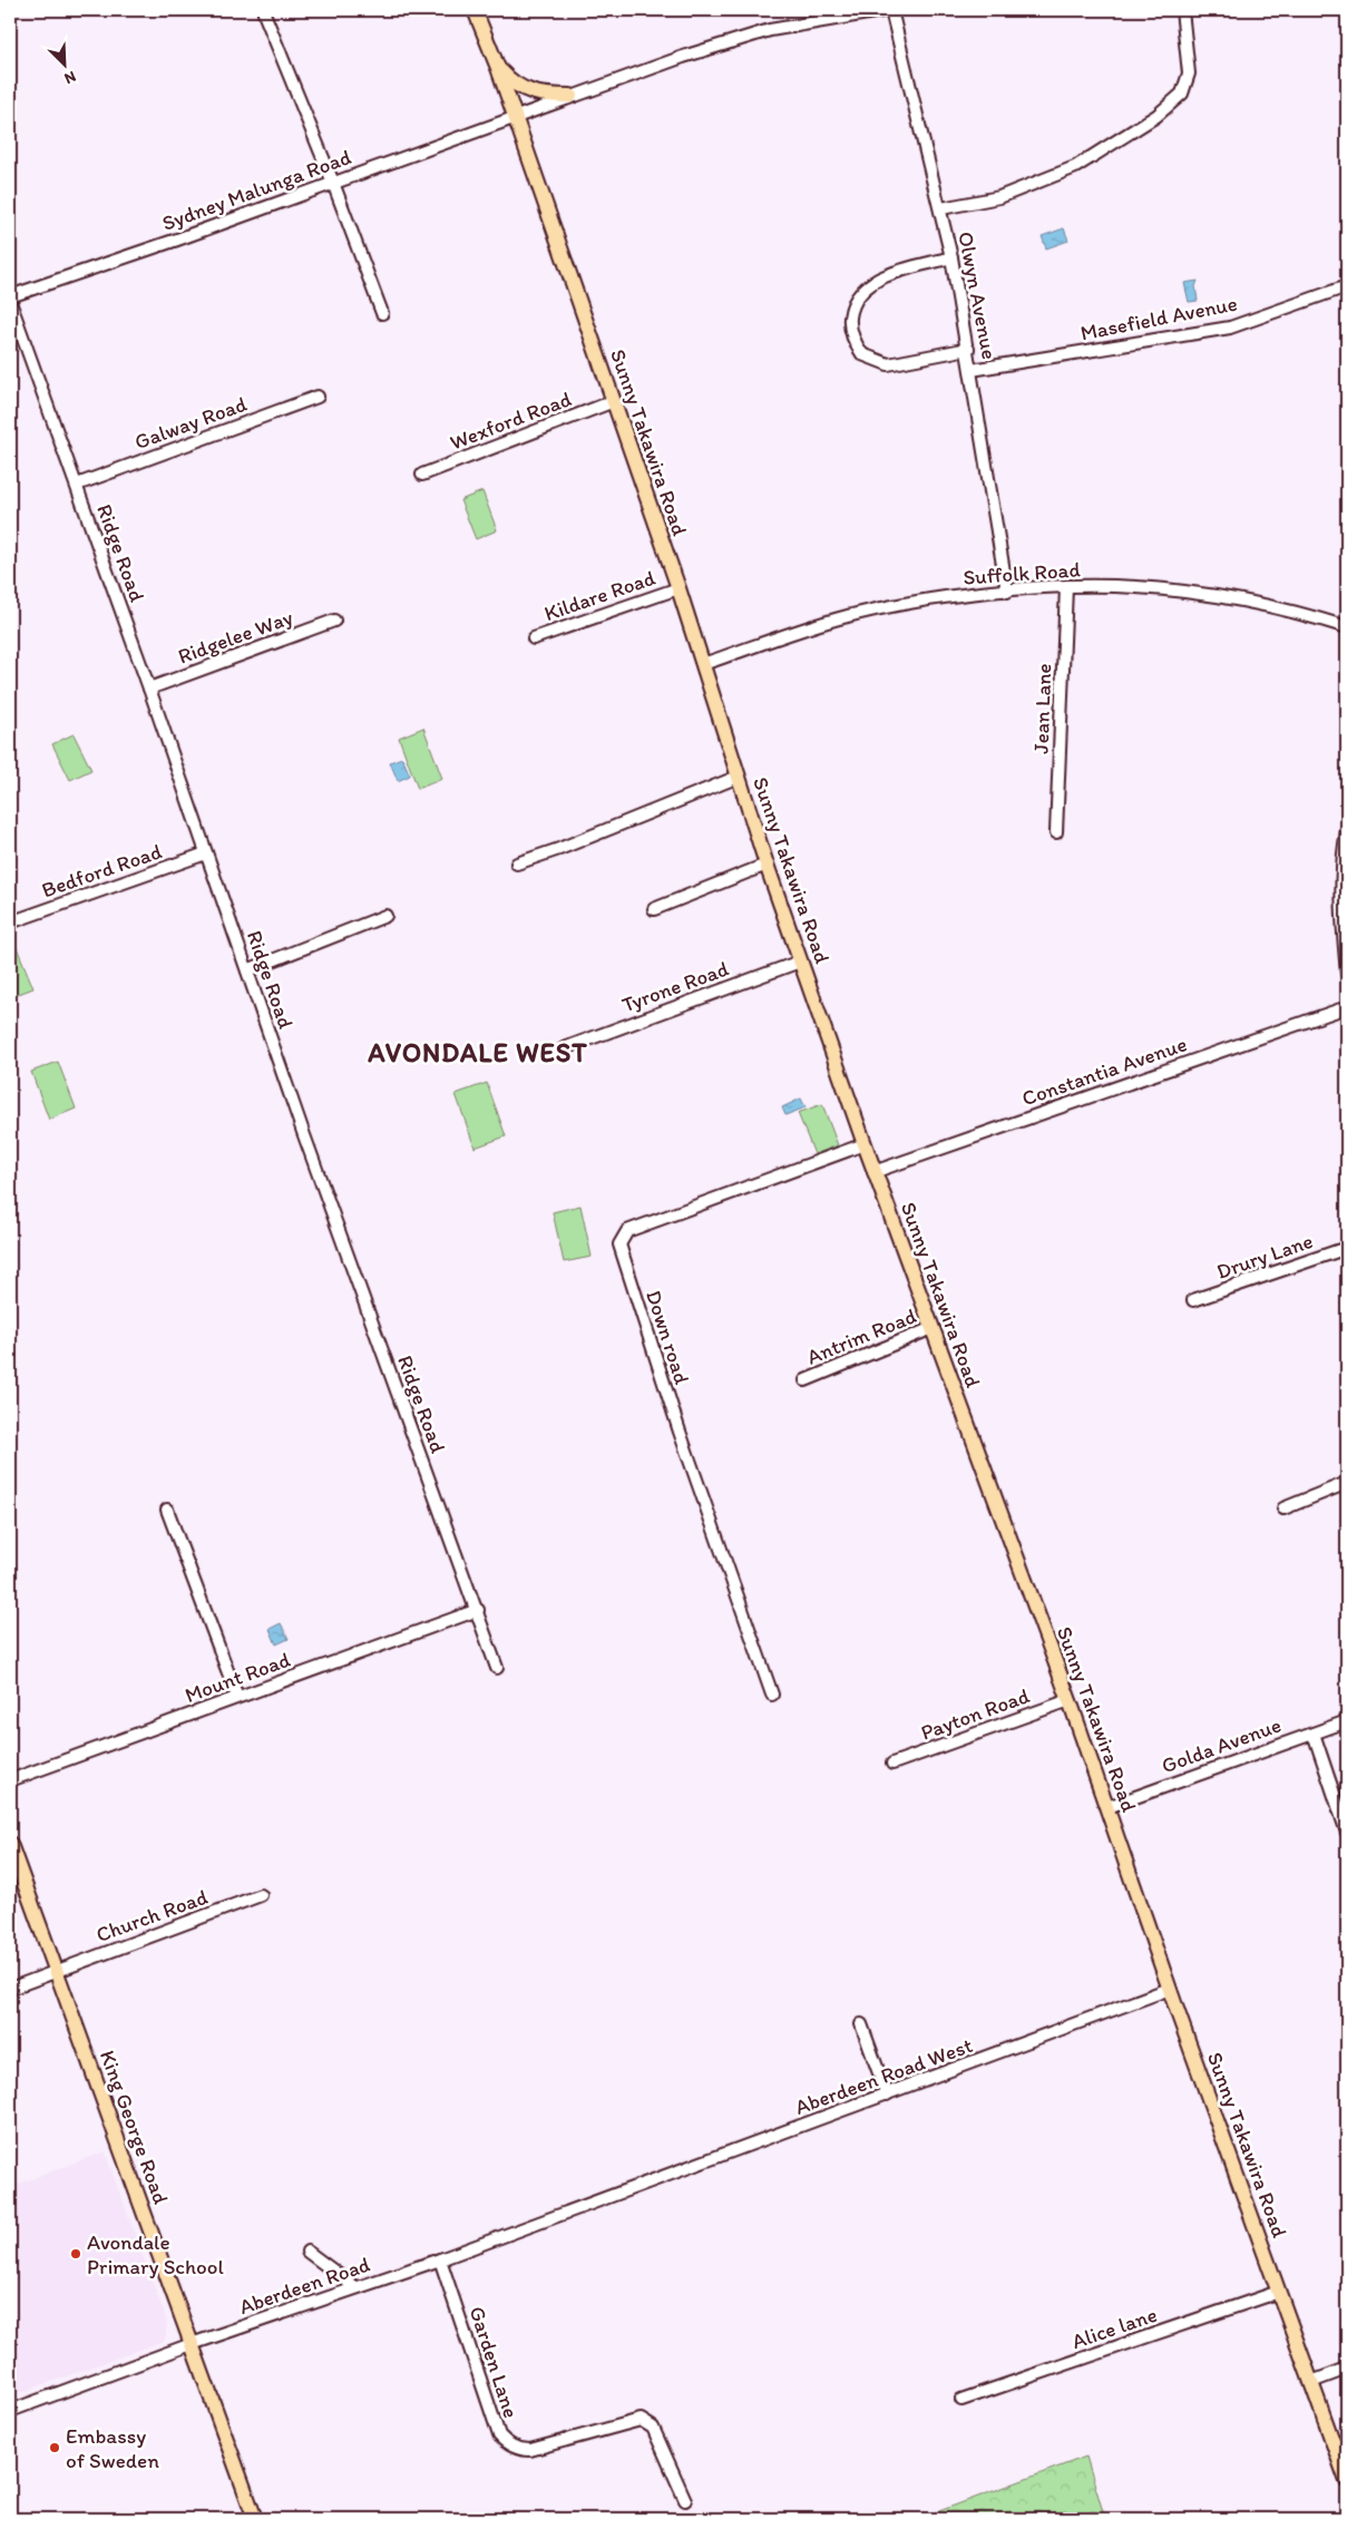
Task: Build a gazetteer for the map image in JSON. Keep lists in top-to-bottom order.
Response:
{
  "streets": {
    "main road": ["Sunny Takawira Road", "King George Road"],
    "street": [
      "Sydney Malunga Road",
      "Olwyn Avenue",
      "Masefield Avenue",
      "Wexford Road",
      "Galway Road",
      "Ridge Road",
      "Suffolk Road",
      "Kildare Road",
      "Ridgelee Way",
      "Jean Lane",
      "Bedford Road",
      "Tyrone Road",
      "Constantia Avenue",
      "Drury Lane",
      "Antrim Road",
      "Down road",
      "Mount Road",
      "Payton Road",
      "Golda Avenue",
      "Church Road",
      "Aberdeen Road West",
      "Aberdeen Road",
      "Alice lane",
      "Garden Lane"
    ]
  },
  "crossings": [
    ["Sydney Malunga Road", "Olwyn Avenue"],
    ["Sydney Malunga Road", "Sunny Takawira Road"],
    ["Olwyn Avenue", "Masefield Avenue"],
    ["Olwyn Avenue", "Suffolk Road"],
    ["Wexford Road", "Sunny Takawira Road"],
    ["Galway Road", "Ridge Road"],
    ["Sunny Takawira Road", "Suffolk Road"],
    ["Sunny Takawira Road", "Kildare Road"],
    ["Sunny Takawira Road", "Tyrone Road"],
    ["Sunny Takawira Road", "Constantia Avenue"],
    ["Sunny Takawira Road", "Antrim Road"],
    ["Sunny Takawira Road", "Down road"],
    ["Sunny Takawira Road", "Payton Road"],
    ["Sunny Takawira Road", "Golda Avenue"],
    ["Sunny Takawira Road", "Aberdeen Road West"],
    ["Sunny Takawira Road", "Alice lane"],
    ["Ridge Road", "Ridgelee Way"],
    ["Ridge Road", "Bedford Road"],
    ["Ridge Road", "Mount Road"],
    ["Suffolk Road", "Jean Lane"],
    ["Church Road", "King George Road"],
    ["Aberdeen Road West", "Aberdeen Road"],
    ["King George Road", "Aberdeen Road"],
    ["Aberdeen Road", "Garden Lane"]
  ],
  "districts": ["AVONDALE WEST"],
  "places": ["Avondale Primary School", "Embassy of Sweden"],
  "north": "bottom right"
}
